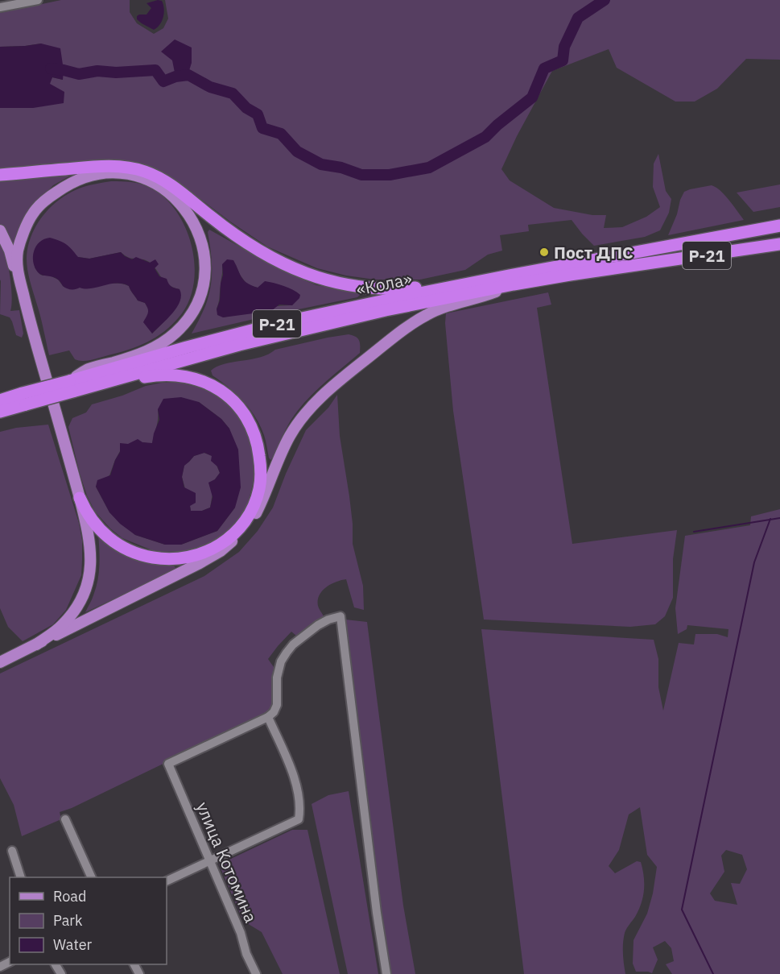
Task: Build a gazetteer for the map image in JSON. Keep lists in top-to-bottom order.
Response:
{
  "streets": {
    "highway": ["Р-21", "«Кола»"],
    "street": ["улица Котомина"]
  },
  "places": ["Пост ДПС"],
  "legend": ["Road", "Park", "Water"]
}
